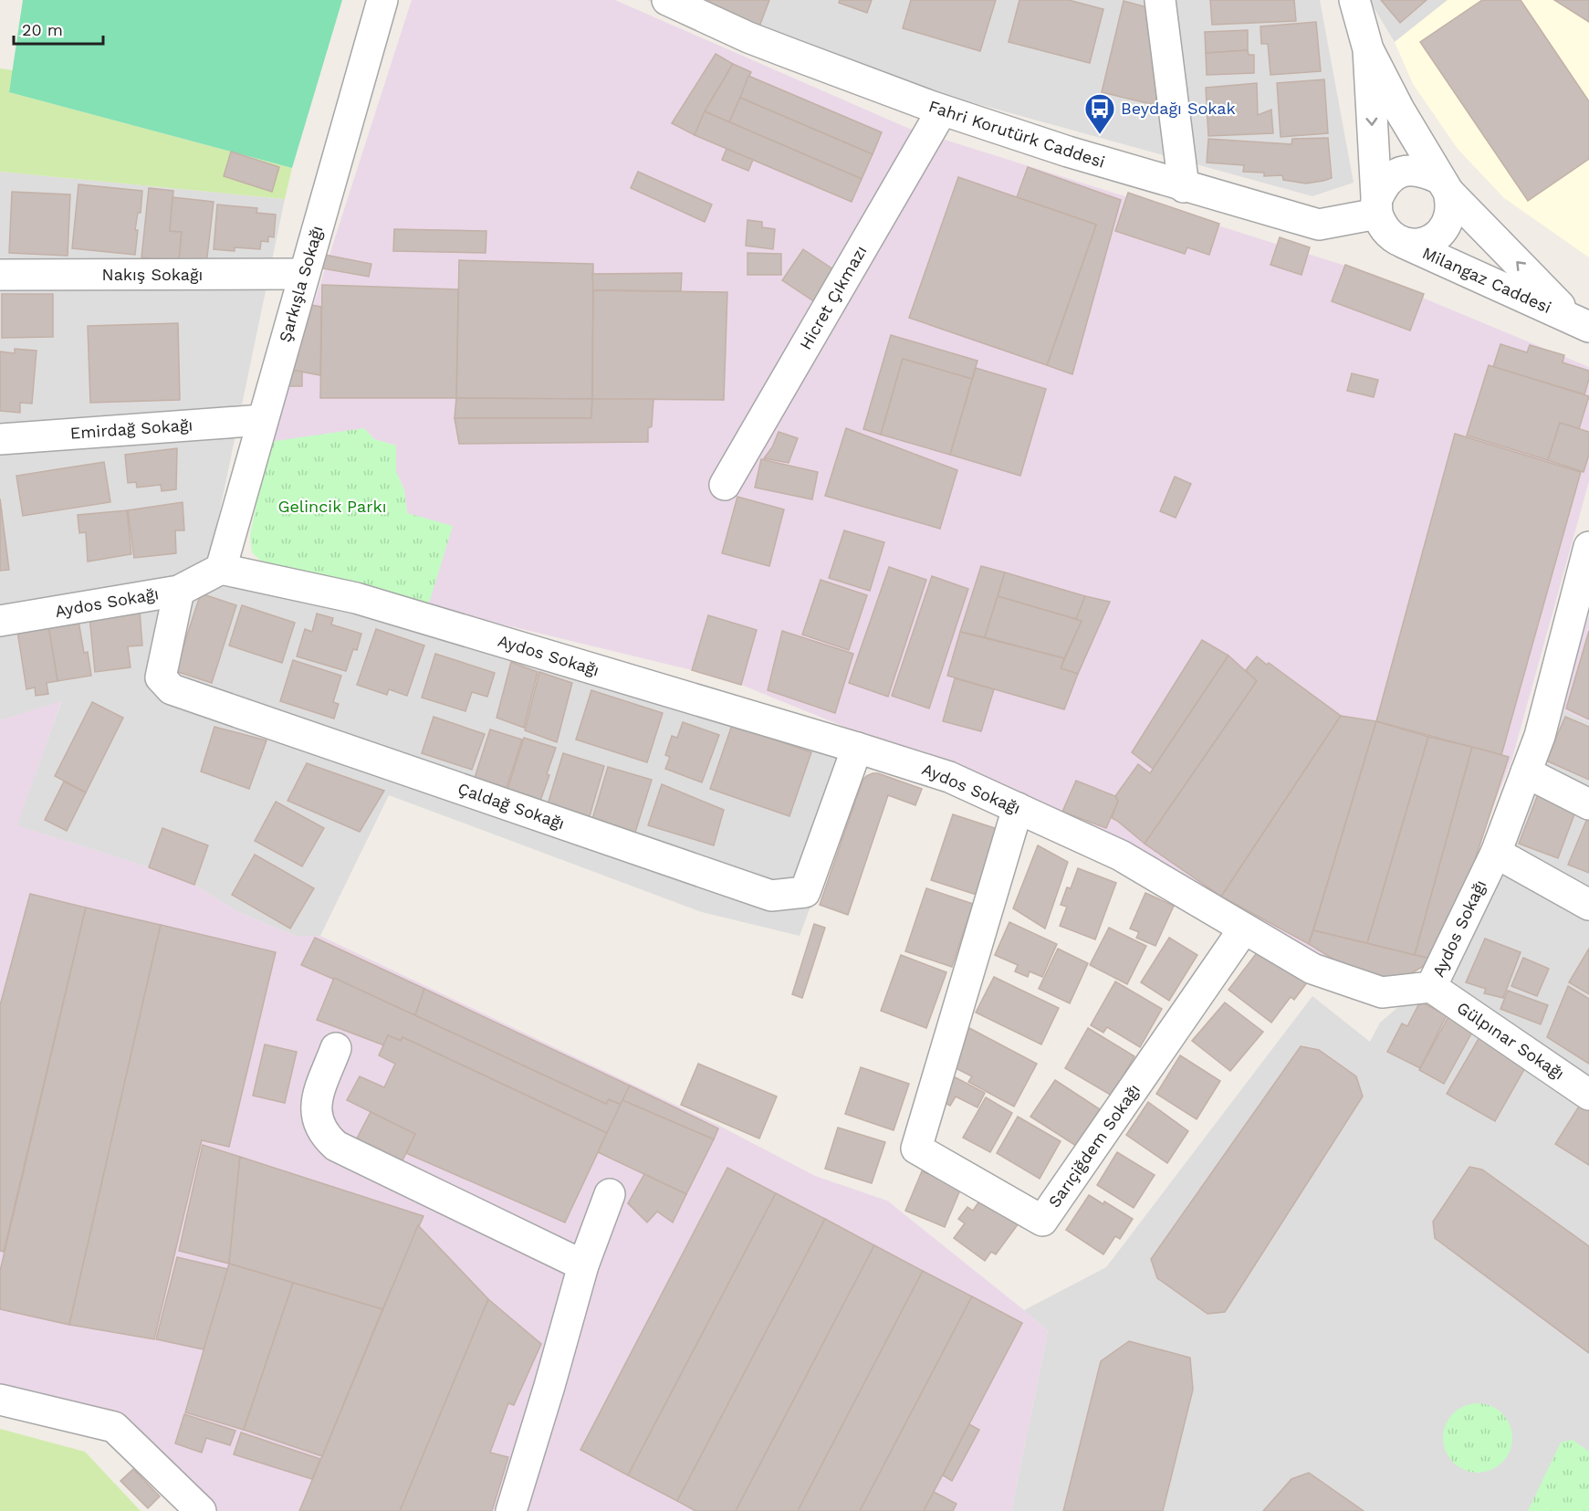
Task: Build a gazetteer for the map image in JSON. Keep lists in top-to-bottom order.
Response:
{
  "streets": {
    "street": [
      "Fahri Korutürk Caddesi",
      "Nakış Sokağı",
      "Milangaz Caddesi",
      "Şarkışla Sokağı",
      "Hicret Çıkmazı",
      "Emirdağ Sokağı",
      "Aydos Sokağı",
      "Çaldağ Sokağı",
      "Gülpınar Sokağı",
      "Sarıçiğdem Sokağı"
    ]
  },
  "crossings": [
    ["Fahri Korutürk Caddesi", "Milangaz Caddesi"],
    ["Fahri Korutürk Caddesi", "Hicret Çıkmazı"],
    ["Nakış Sokağı", "Şarkışla Sokağı"],
    ["Şarkışla Sokağı", "Emirdağ Sokağı"],
    ["Şarkışla Sokağı", "Aydos Sokağı"],
    ["Aydos Sokağı", "Çaldağ Sokağı"],
    ["Aydos Sokağı", "Gülpınar Sokağı"],
    ["Aydos Sokağı", "Sarıçiğdem Sokağı"]
  ],
  "parks": ["Gelincik Parkı"],
  "places": {
    "bus stop": ["Beydağı Sokak"]
  },
  "scale_bar": "20 m"
}
